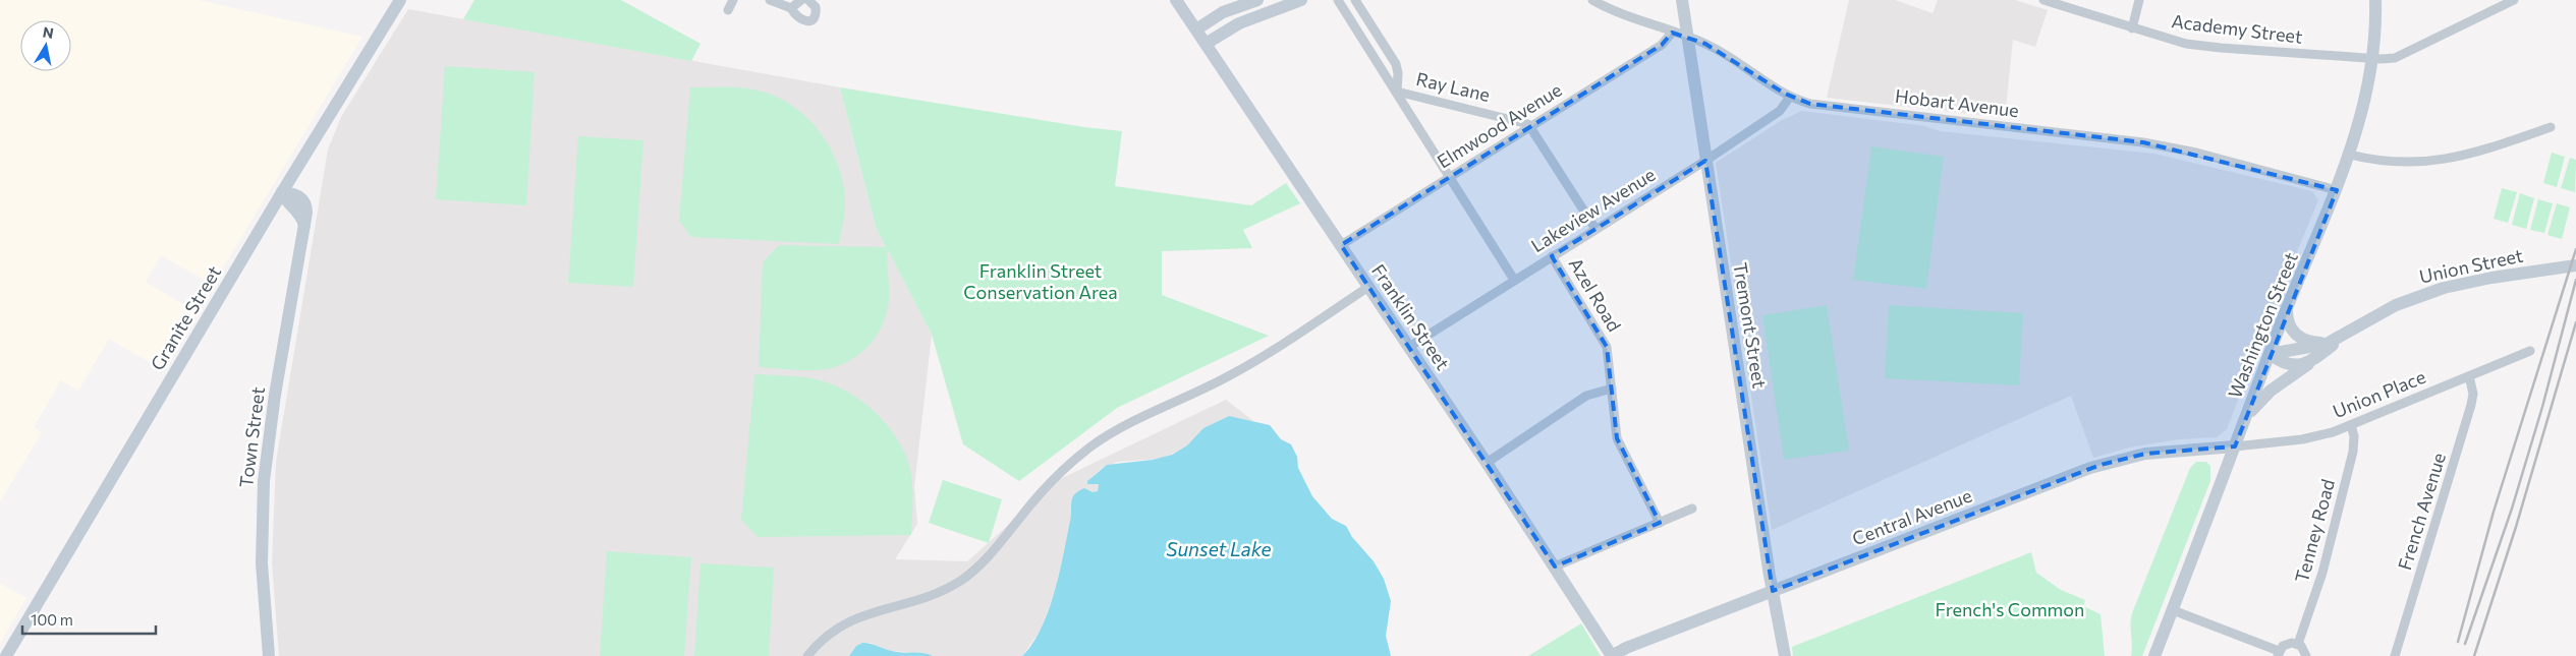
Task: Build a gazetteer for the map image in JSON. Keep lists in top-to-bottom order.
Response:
{
  "streets": {
    "main road": [
      "Union Street",
      "Franklin Street",
      "Granite Street",
      "Tremont Street",
      "Washington Street",
      "Town Street",
      "Central Avenue"
    ],
    "street": [
      "Academy Street",
      "Ray Lane",
      "Hobart Avenue",
      "Elmwood Avenue",
      "Lakeview Avenue",
      "Azel Road",
      "Union Place",
      "French Avenue",
      "Tenney Road"
    ]
  },
  "crossings": [
    ["Academy Street", "Washington Street"],
    ["Ray Lane", "Elmwood Avenue"],
    ["Hobart Avenue", "Elmwood Avenue"],
    ["Hobart Avenue", "Lakeview Avenue"],
    ["Hobart Avenue", "Tremont Street"],
    ["Hobart Avenue", "Washington Street"],
    ["Elmwood Avenue", "Franklin Street"],
    ["Lakeview Avenue", "Azel Road"],
    ["Lakeview Avenue", "Franklin Street"],
    ["Lakeview Avenue", "Tremont Street"],
    ["Union Street", "Washington Street"],
    ["Franklin Street", "Central Avenue"],
    ["Granite Street", "Town Street"],
    ["Tremont Street", "Central Avenue"],
    ["Washington Street", "Union Place"],
    ["Washington Street", "Central Avenue"],
    ["Union Place", "French Avenue"],
    ["Union Place", "Central Avenue"],
    ["Union Place", "Tenney Road"]
  ],
  "water": ["Sunset Lake"],
  "parks": ["Franklin Street Conservation Area", "French's Common"],
  "scale_bar": "100 m",
  "north": "top"
}
